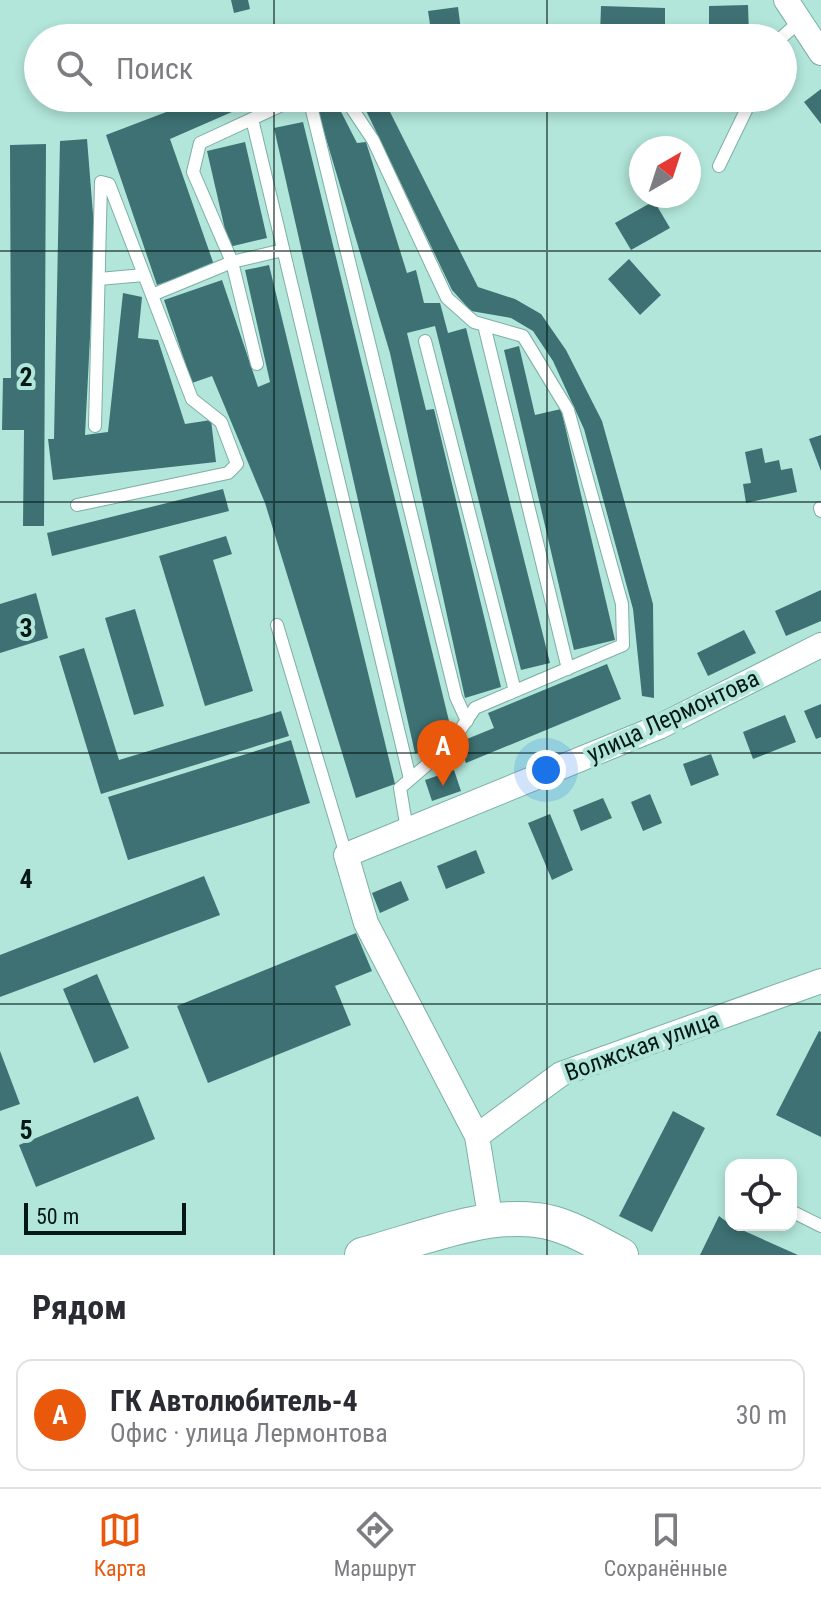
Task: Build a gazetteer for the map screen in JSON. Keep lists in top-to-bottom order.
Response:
{
  "streets": {
    "street": ["улица Лермонтова", "Волжская улица"]
  },
  "scale_bar": "50 m",
  "north": "top right",
  "page": {
    "search": "Поиск",
    "pins": "A",
    "scale": "50 m",
    "heading": "Рядом",
    "list": [
      {
        "mark": "A",
        "name": "ГК Автолюбитель-4",
        "note": "Офис · улица Лермонтова",
        "value": "30 m"
      }
    ],
    "nav": ["Карта", "Маршрут", "Сохранённые"]
  },
  "grid": {
    "rows": [
      "2",
      "3",
      "4",
      "5"
    ]
  }
}
